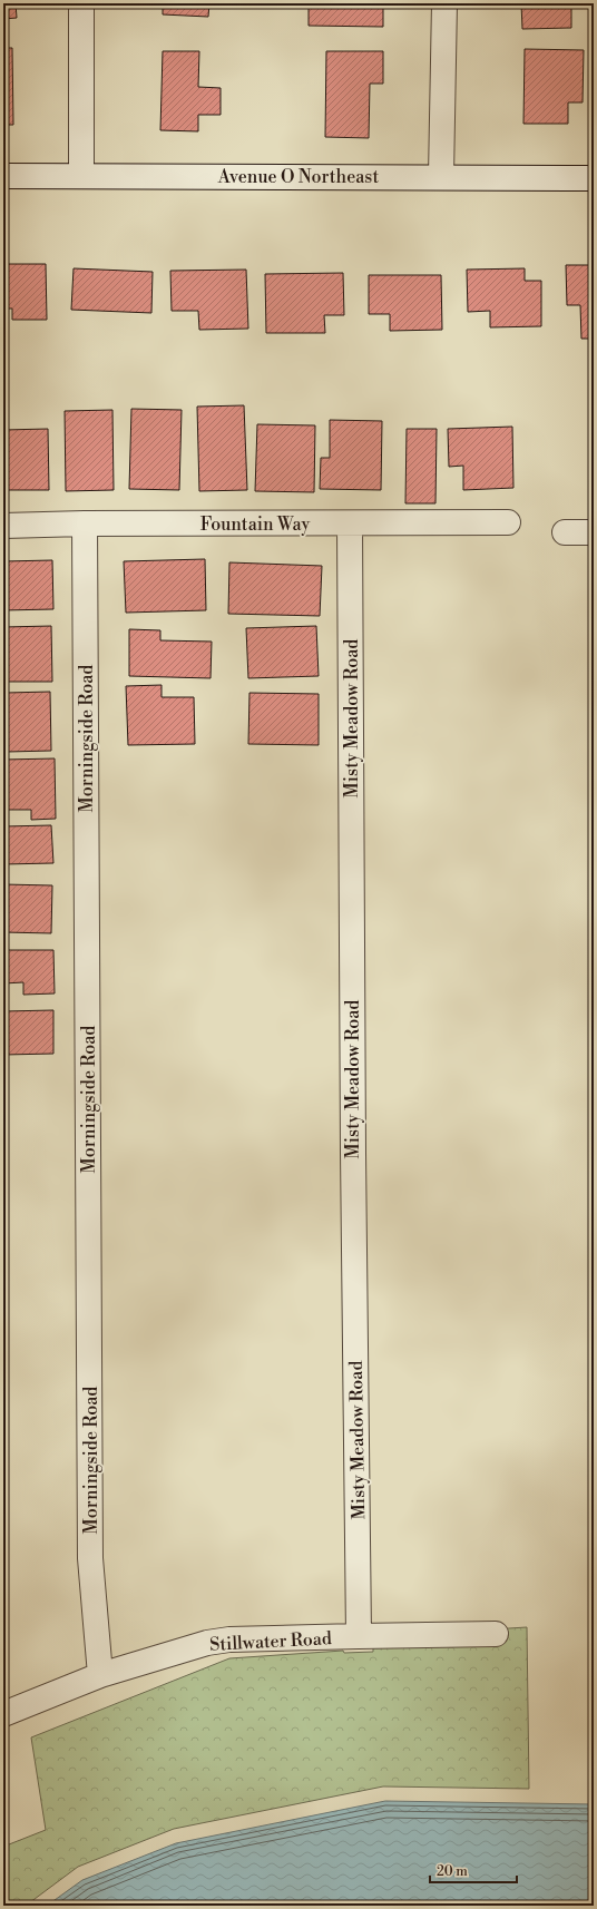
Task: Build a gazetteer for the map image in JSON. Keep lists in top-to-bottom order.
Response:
{
  "streets": {
    "street": [
      "Avenue O Northeast",
      "Fountain Way",
      "Misty Meadow Road",
      "Morningside Road",
      "Stillwater Road"
    ]
  },
  "crossings": [
    ["Fountain Way", "Misty Meadow Road"],
    ["Fountain Way", "Morningside Road"],
    ["Misty Meadow Road", "Stillwater Road"],
    ["Morningside Road", "Stillwater Road"]
  ],
  "scale_bar": "20 m"
}
